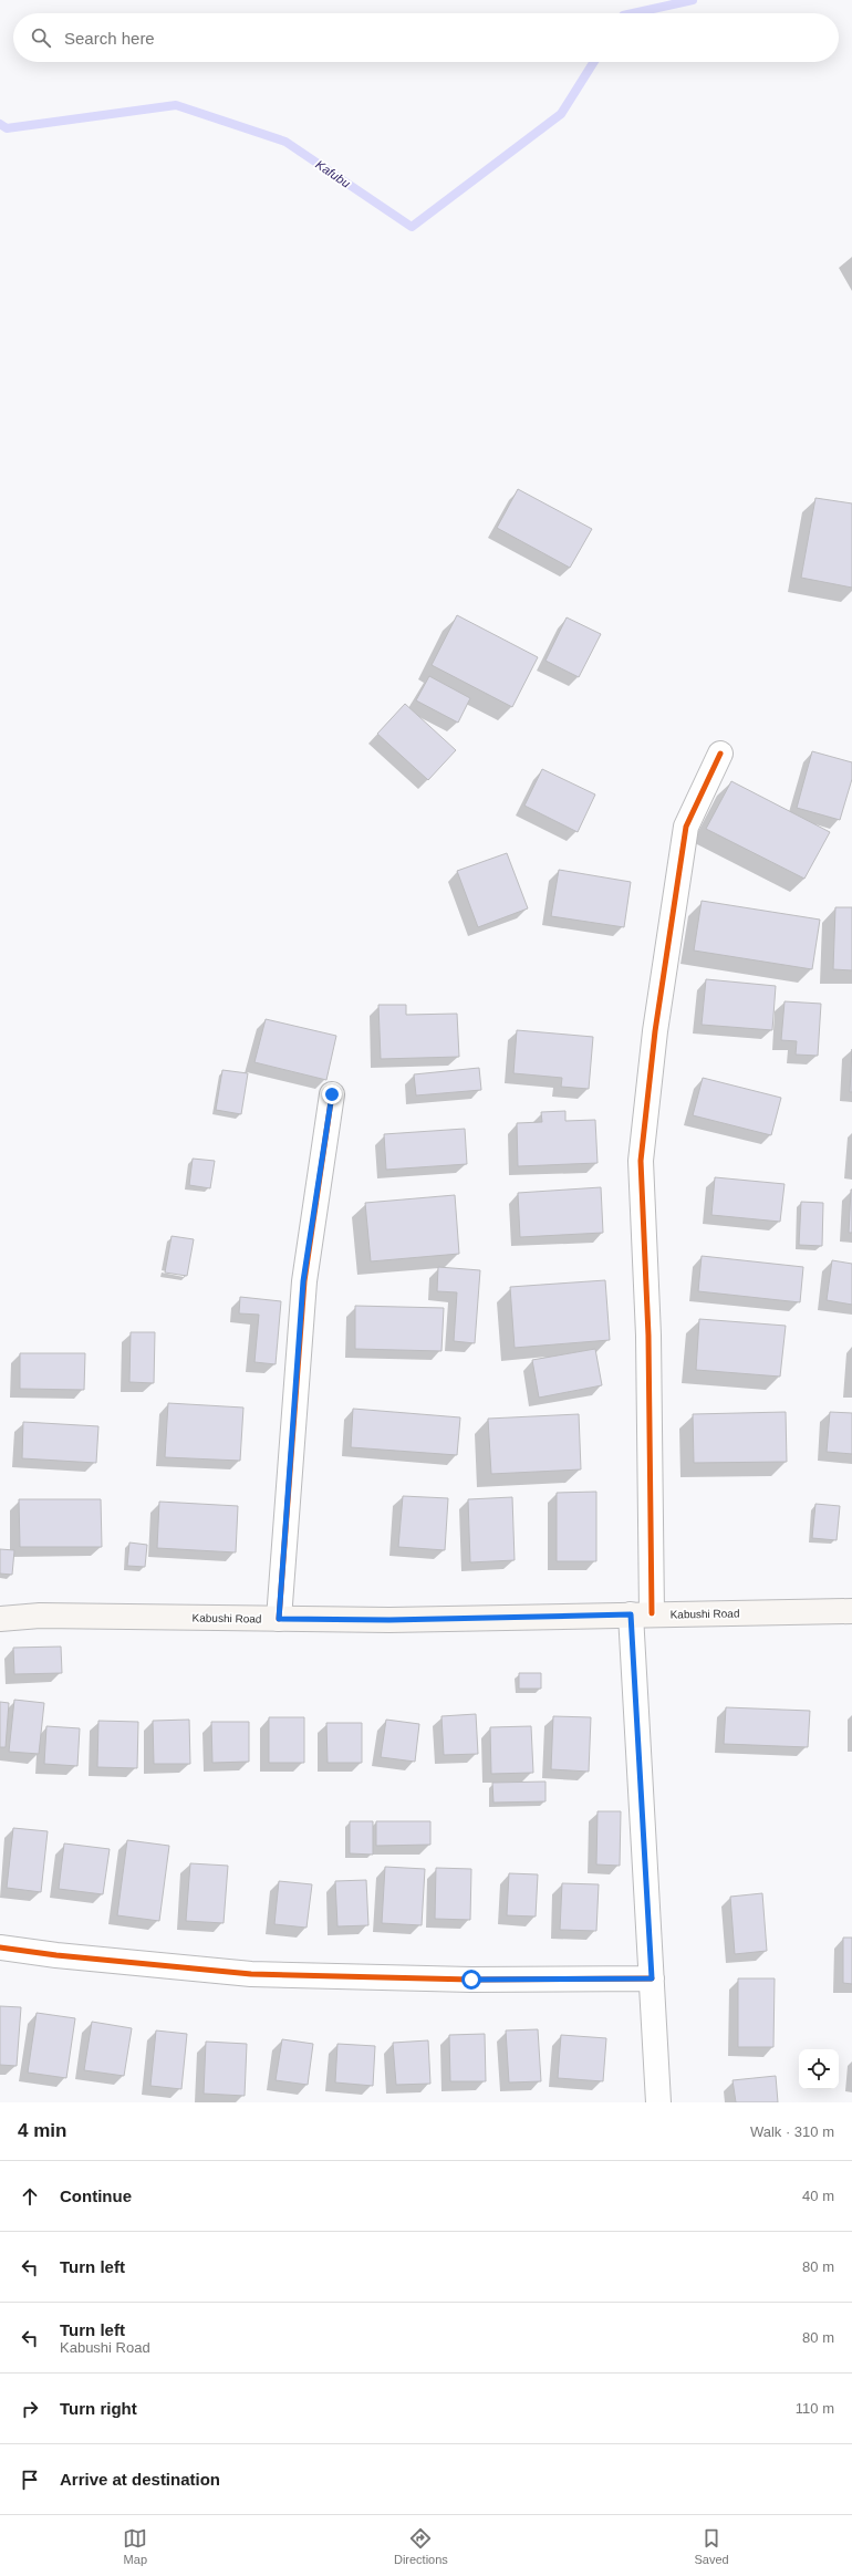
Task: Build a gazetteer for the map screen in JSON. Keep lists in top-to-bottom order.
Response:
{
  "streets": {
    "main road": ["Kabushi Road"]
  },
  "water": ["Kafubu"],
  "page": {
    "search": "Search here",
    "heading": ["4 min", "Walk · 310 m"],
    "list": [
      ["Continue", "40 m"],
      ["Turn left", "80 m"],
      ["Turn left", "Kabushi Road", "80 m"],
      ["Turn right", "110 m"],
      "Arrive at destination"
    ],
    "nav": ["Map", "Directions", "Saved"]
  }
}
